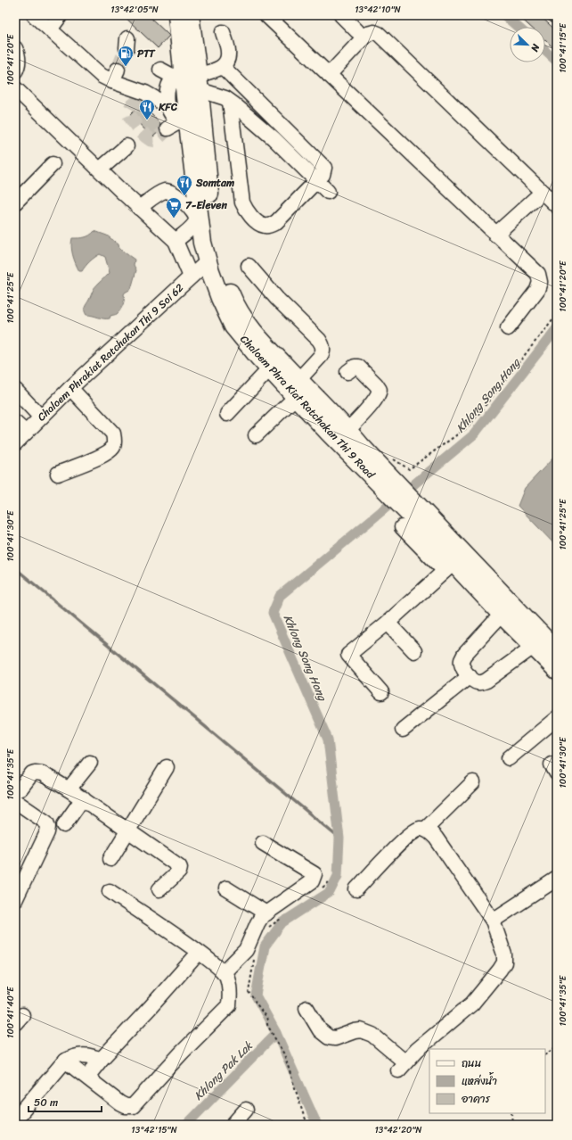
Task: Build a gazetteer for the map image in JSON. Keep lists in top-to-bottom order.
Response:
{
  "streets": {
    "main road": ["Chaloem Phra Kiat Ratchakan Thi 9 Road"],
    "street": ["Chaloem Phrakiat Ratchakan Thi 9 Soi 62"]
  },
  "crossings": [
    ["Chaloem Phrakiat Ratchakan Thi 9 Soi 62", "Chaloem Phra Kiat Ratchakan Thi 9 Road"]
  ],
  "water": ["Khlong Song Hong", "Khlong Pak Lak"],
  "places": {
    "fuel station": ["PTT"],
    "restaurant": ["KFC", "Somtam"],
    "supermarket": ["7-Eleven"]
  },
  "legend": ["ถนน", "แหล่งน้ำ", "อาคาร"],
  "scale_bar": "50 m",
  "north": "bottom right",
  "coordinates": [
    "13°42'05\"N",
    "13°42'10\"N",
    "100°41'15\"E",
    "100°41'20\"E",
    "100°41'25\"E",
    "100°41'30\"E",
    "100°41'35\"E",
    "100°41'40\"E",
    "13°42'15\"N",
    "13°42'20\"N"
  ]
}
